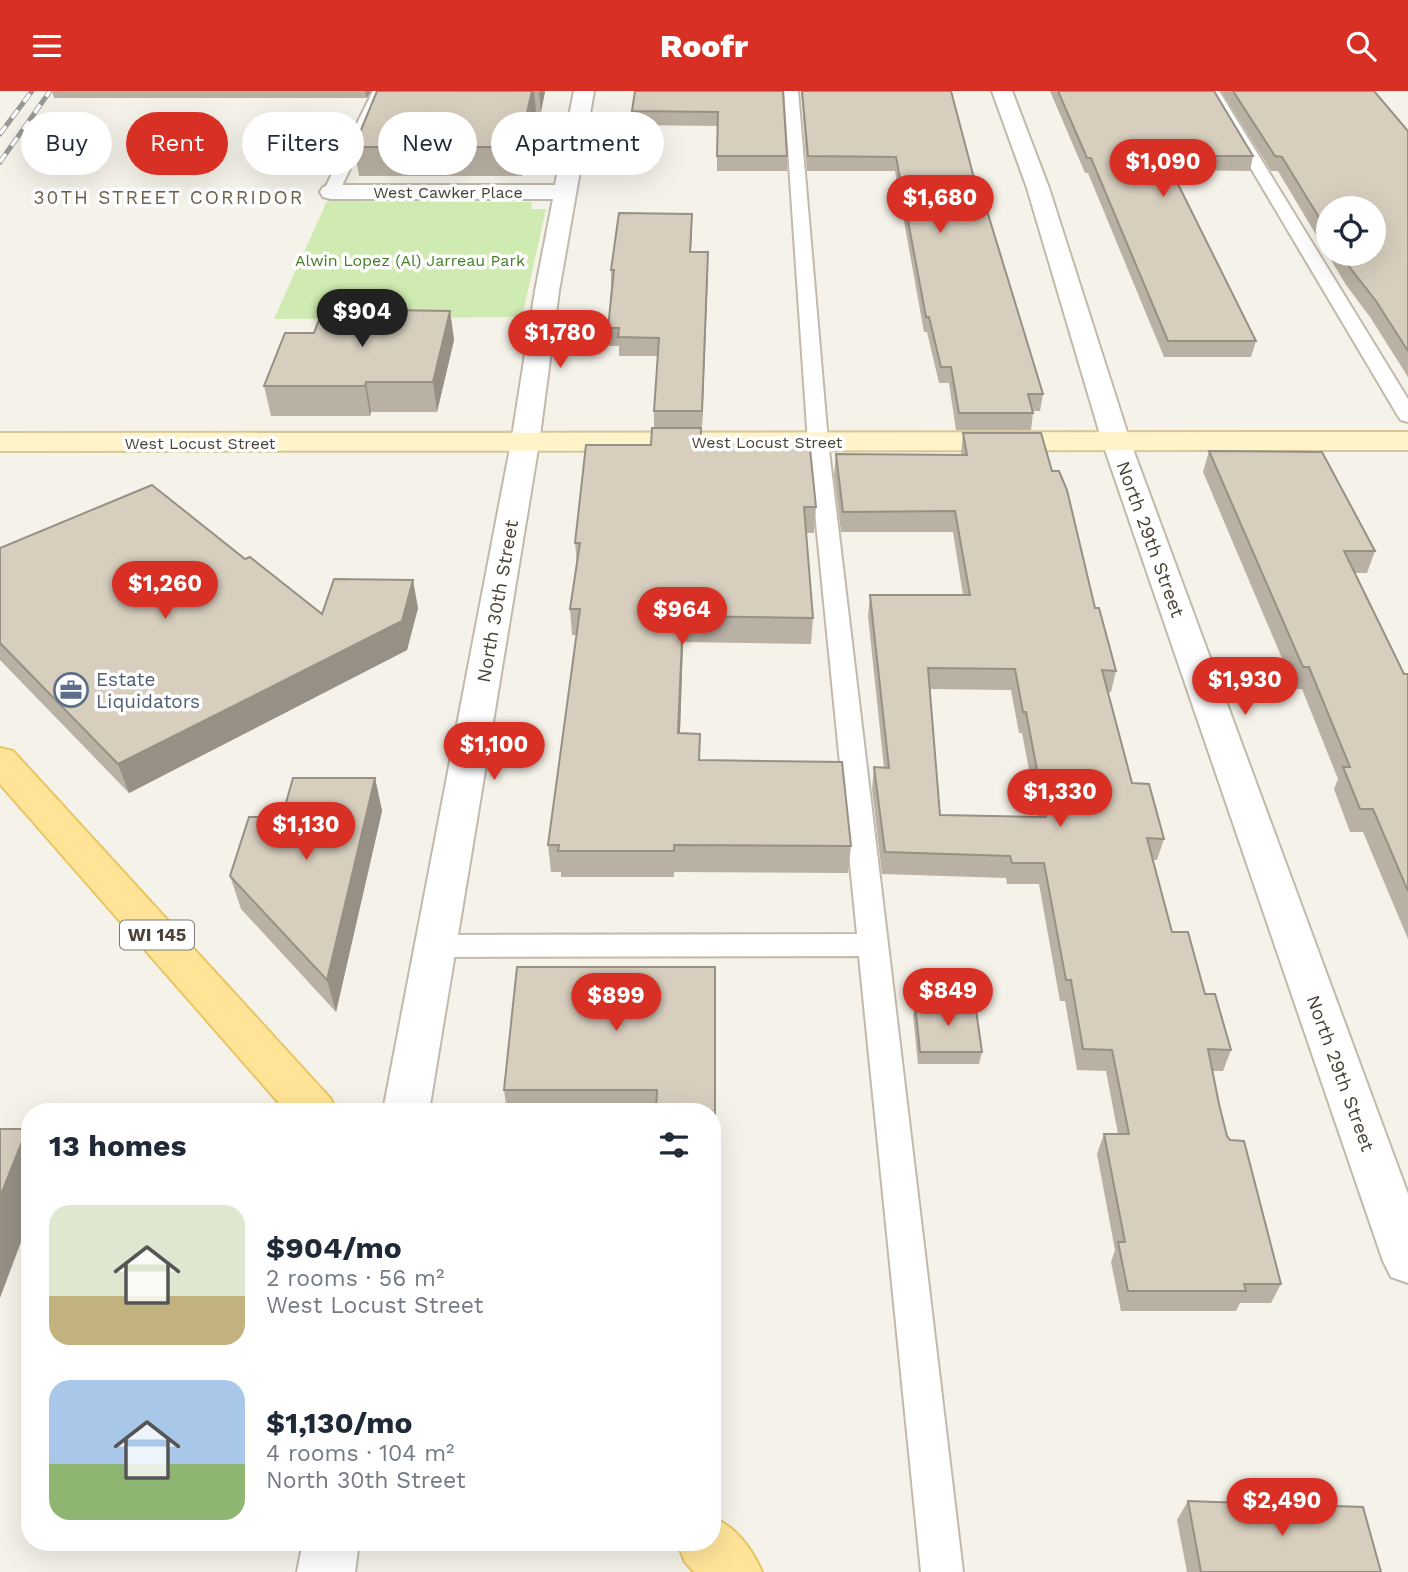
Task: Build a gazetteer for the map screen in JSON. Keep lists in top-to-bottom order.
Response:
{
  "streets": {
    "main road": ["WI 145"],
    "street": [
      "West Cawker Place",
      "West Locust Street",
      "North 29th Street",
      "North 30th Street"
    ]
  },
  "crossings": [
    ["West Cawker Place", "North 30th Street"],
    ["West Locust Street", "North 29th Street"],
    ["West Locust Street", "North 30th Street"]
  ],
  "districts": ["30TH STREET CORRIDOR"],
  "parks": ["Alwin Lopez (Al) Jarreau Park"],
  "places": {
    "office": ["Estate Liquidators"]
  },
  "page": {
    "header": "Roofr",
    "chip": [
      "Buy",
      "Rent",
      "Filters",
      "New",
      "Apartment"
    ],
    "price": [
      "$1,090",
      "$1,680",
      "$904",
      "$1,780",
      "$1,260",
      "$964",
      "$1,930",
      "$1,100",
      "$1,330",
      "$1,130",
      "$849",
      "$899",
      "$2,490"
    ],
    "heading": "13 homes",
    "list": [
      {
        "name": "$904/mo",
        "note": "2 rooms · 56 m² · West Locust Street"
      },
      {
        "name": "$1,130/mo",
        "note": "4 rooms · 104 m² · North 30th Street"
      }
    ]
  }
}
